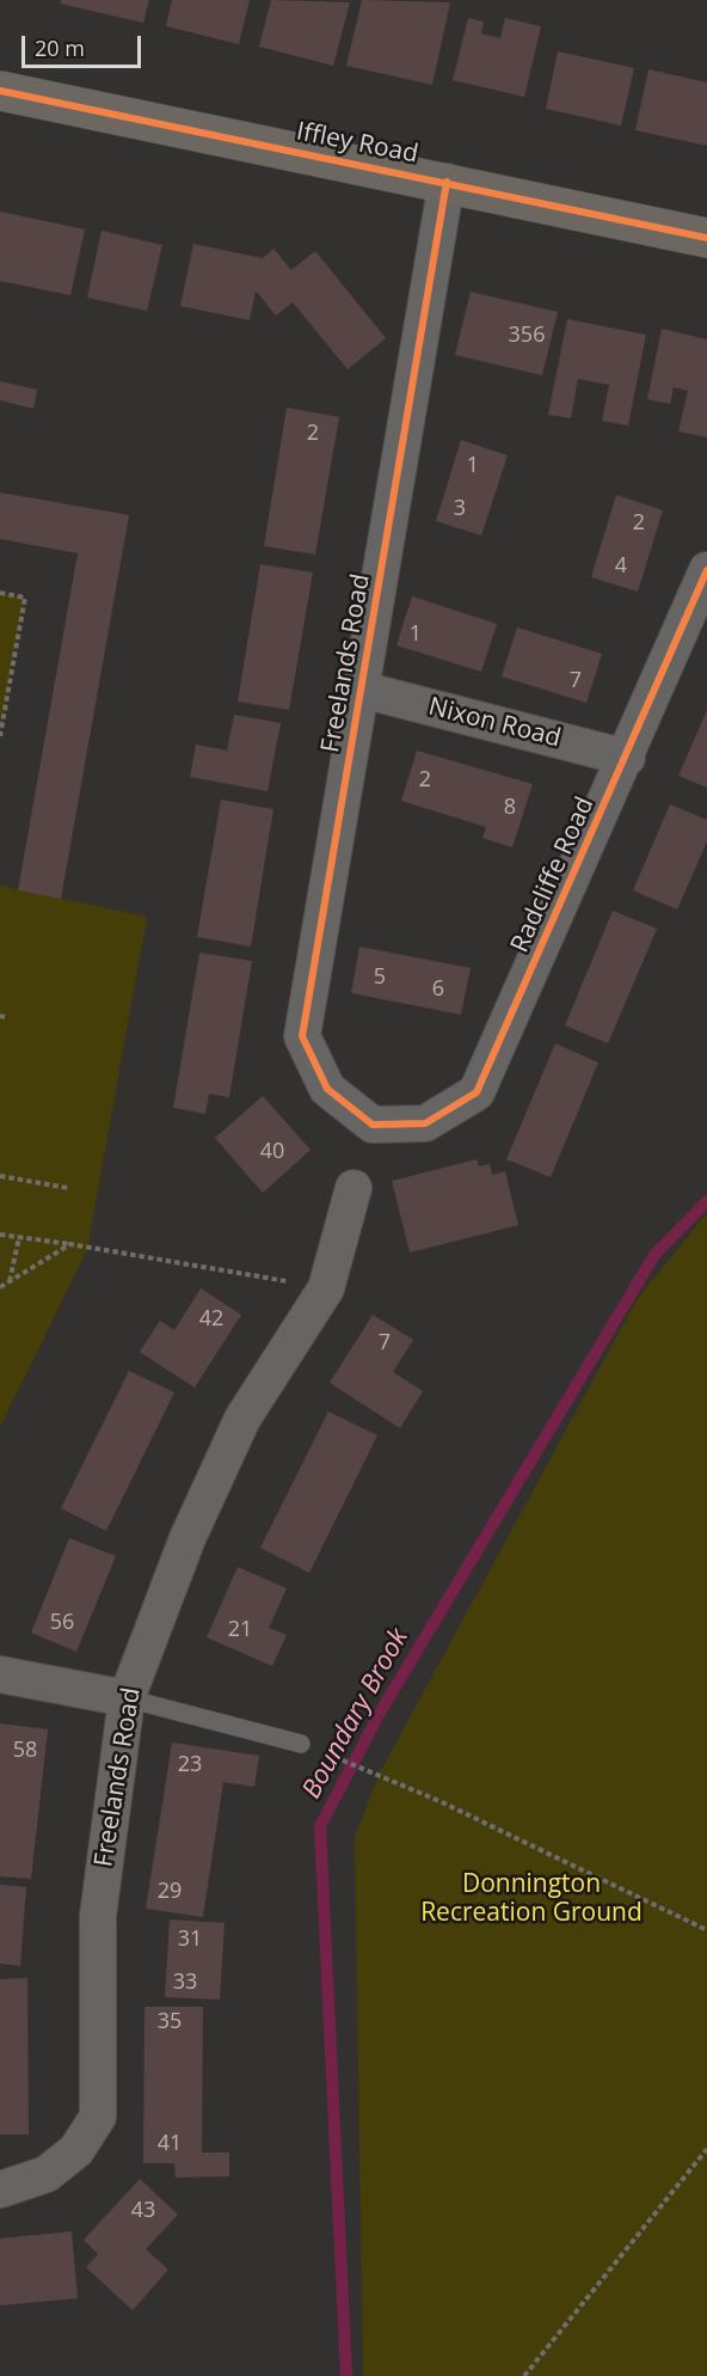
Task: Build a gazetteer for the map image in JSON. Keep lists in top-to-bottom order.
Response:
{
  "streets": {
    "main road": ["Iffley Road"],
    "street": ["Freelands Road", "Nixon Road", "Radcliffe Road"]
  },
  "crossings": [
    ["Iffley Road", "Freelands Road"],
    ["Freelands Road", "Nixon Road"],
    ["Freelands Road", "Radcliffe Road"],
    ["Nixon Road", "Radcliffe Road"]
  ],
  "water": ["Boundary Brook"],
  "parks": ["Donnington Recreation Ground"],
  "house_numbers": [
    "356",
    "2",
    "1",
    "3",
    "2",
    "4",
    "1",
    "7",
    "2",
    "8",
    "5",
    "6",
    "40",
    "42",
    "7",
    "56",
    "21",
    "58",
    "23",
    "29",
    "31",
    "33",
    "35",
    "41",
    "43"
  ],
  "scale_bar": "20 m"
}
